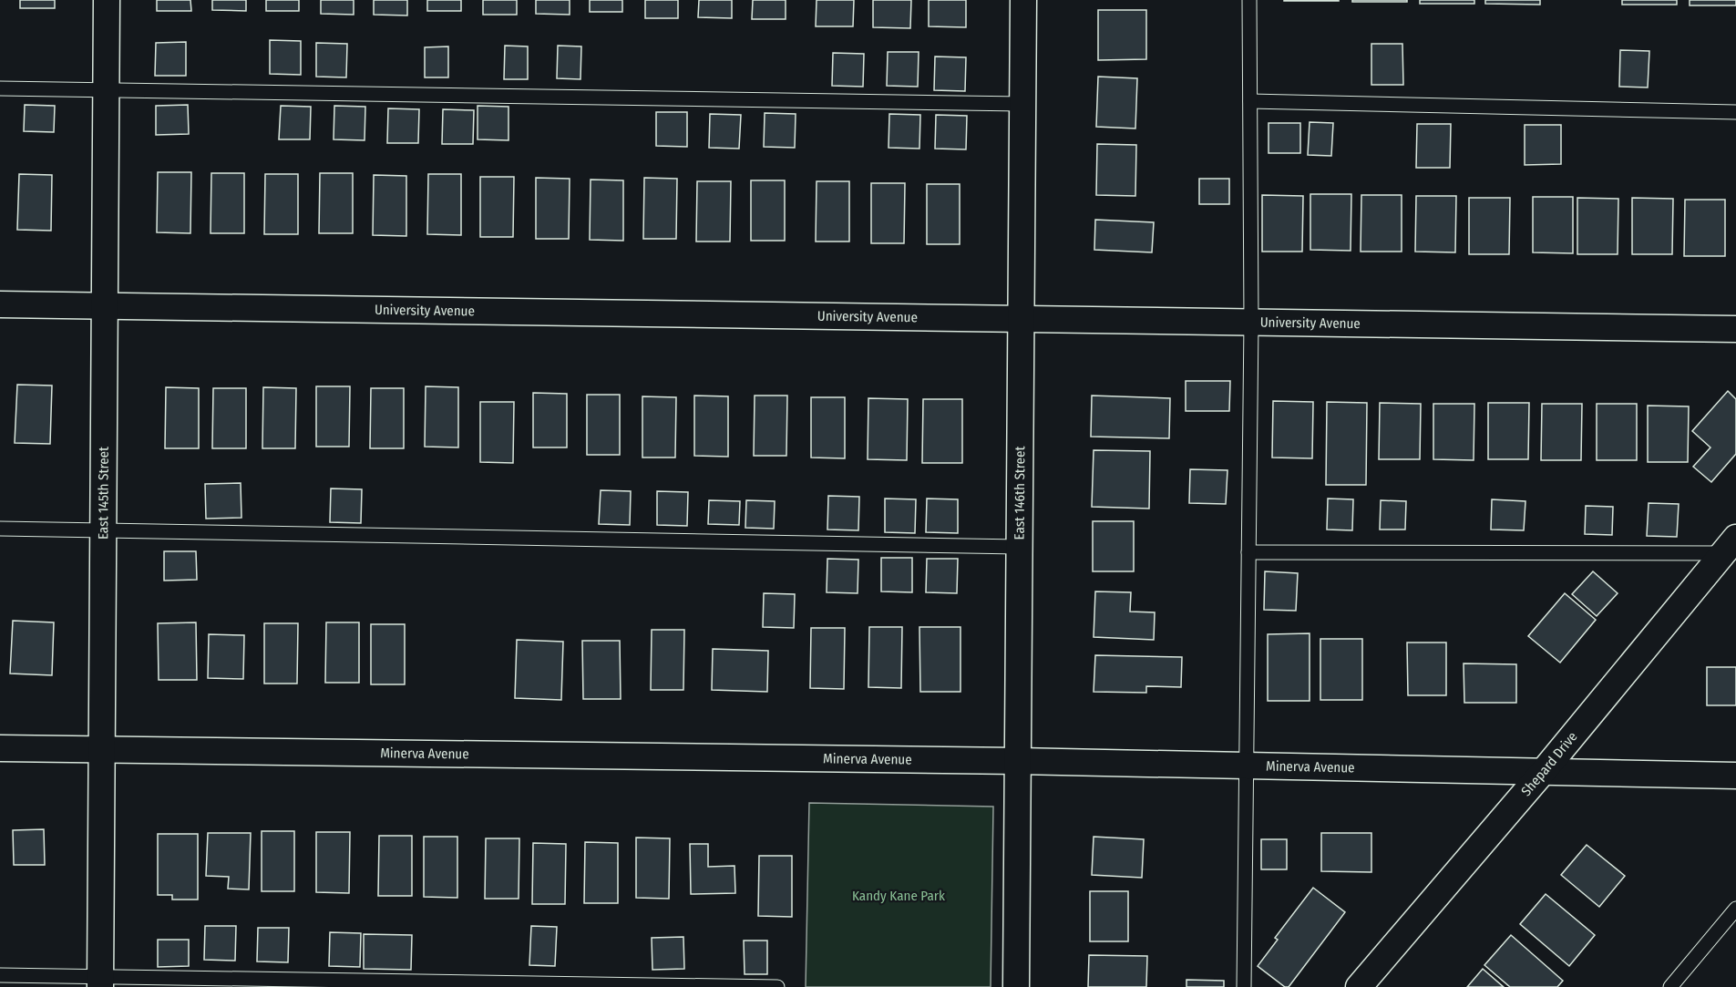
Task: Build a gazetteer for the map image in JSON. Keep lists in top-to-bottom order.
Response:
{
  "streets": {
    "street": [
      "University Avenue",
      "East 145th Street",
      "East 146th Street",
      "Minerva Avenue",
      "Shepard Drive"
    ]
  },
  "crossings": [
    ["University Avenue", "East 145th Street"],
    ["University Avenue", "East 146th Street"],
    ["East 145th Street", "Minerva Avenue"],
    ["East 146th Street", "Minerva Avenue"],
    ["Minerva Avenue", "Shepard Drive"]
  ],
  "parks": ["Kandy Kane Park"]
}
